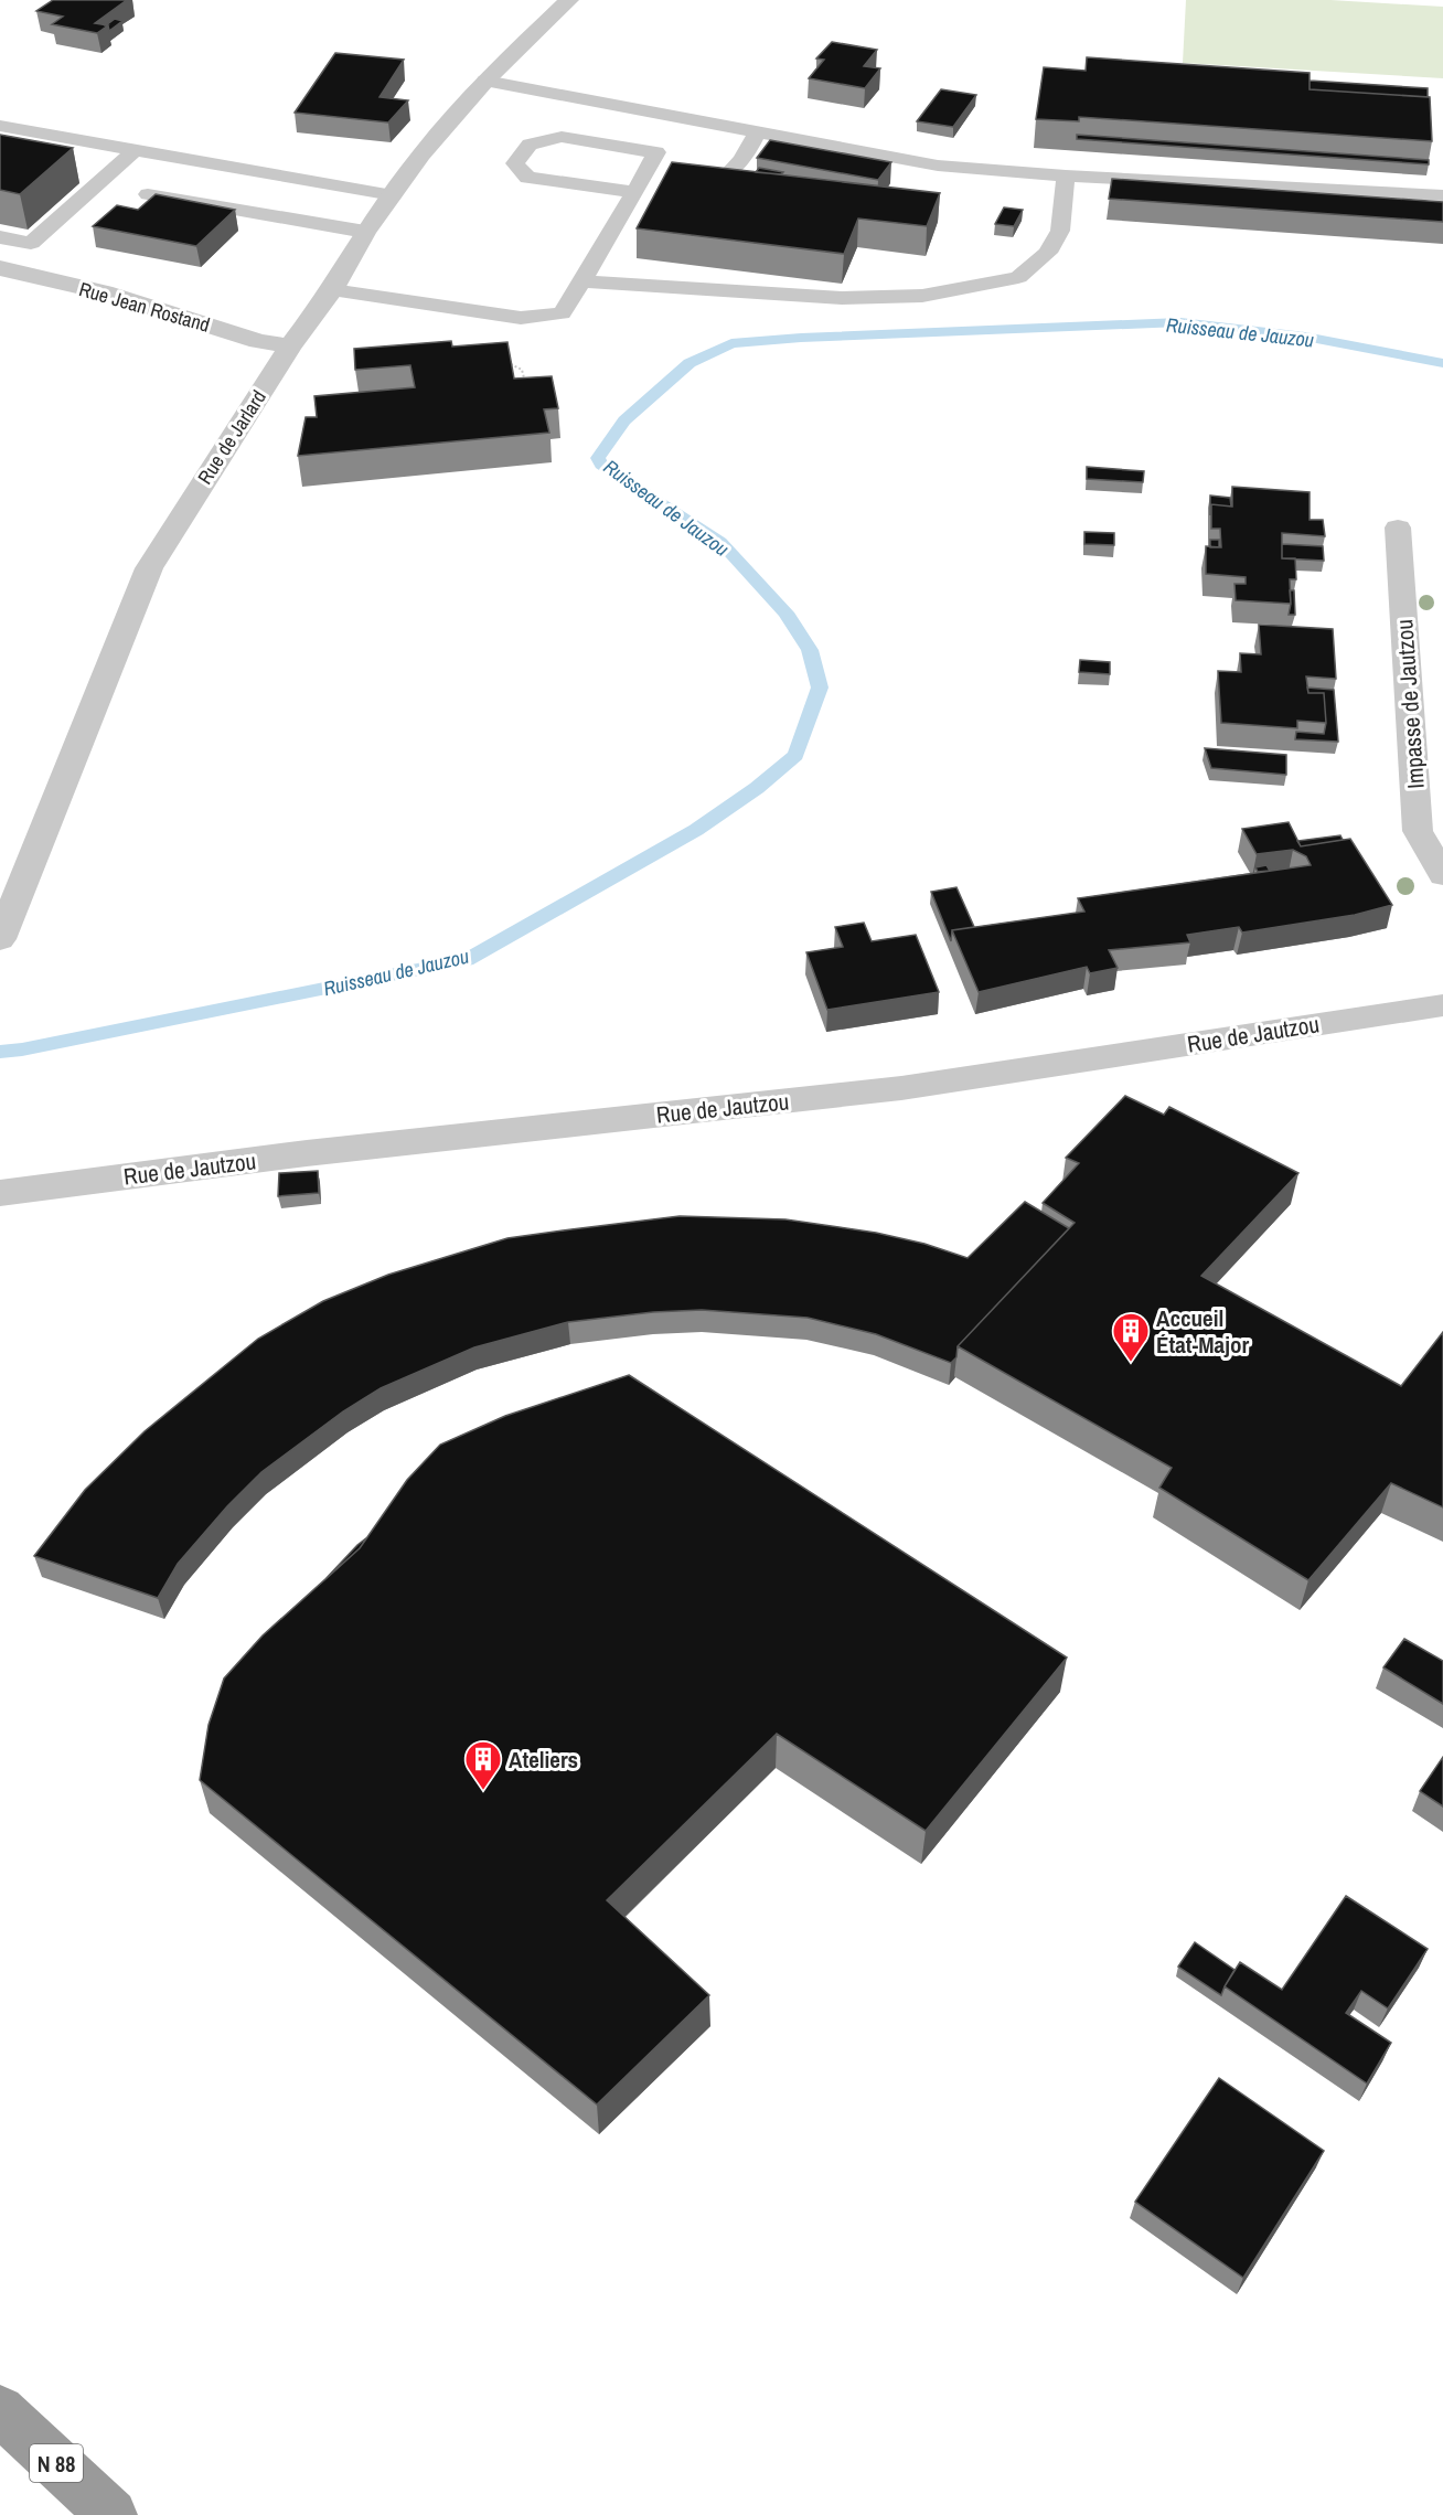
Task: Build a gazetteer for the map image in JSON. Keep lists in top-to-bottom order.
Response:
{
  "streets": {
    "highway": ["N 88"],
    "street": [
      "Rue Jean Rostand",
      "Rue de Jarlard",
      "Impasse de Jautzou",
      "Rue de Jautzou"
    ]
  },
  "crossings": [
    ["Rue Jean Rostand", "Rue de Jarlard"]
  ],
  "water": ["Ruisseau de Jauzou"],
  "places": {
    "building": ["Accueil État-Major", "Ateliers"]
  }
}
